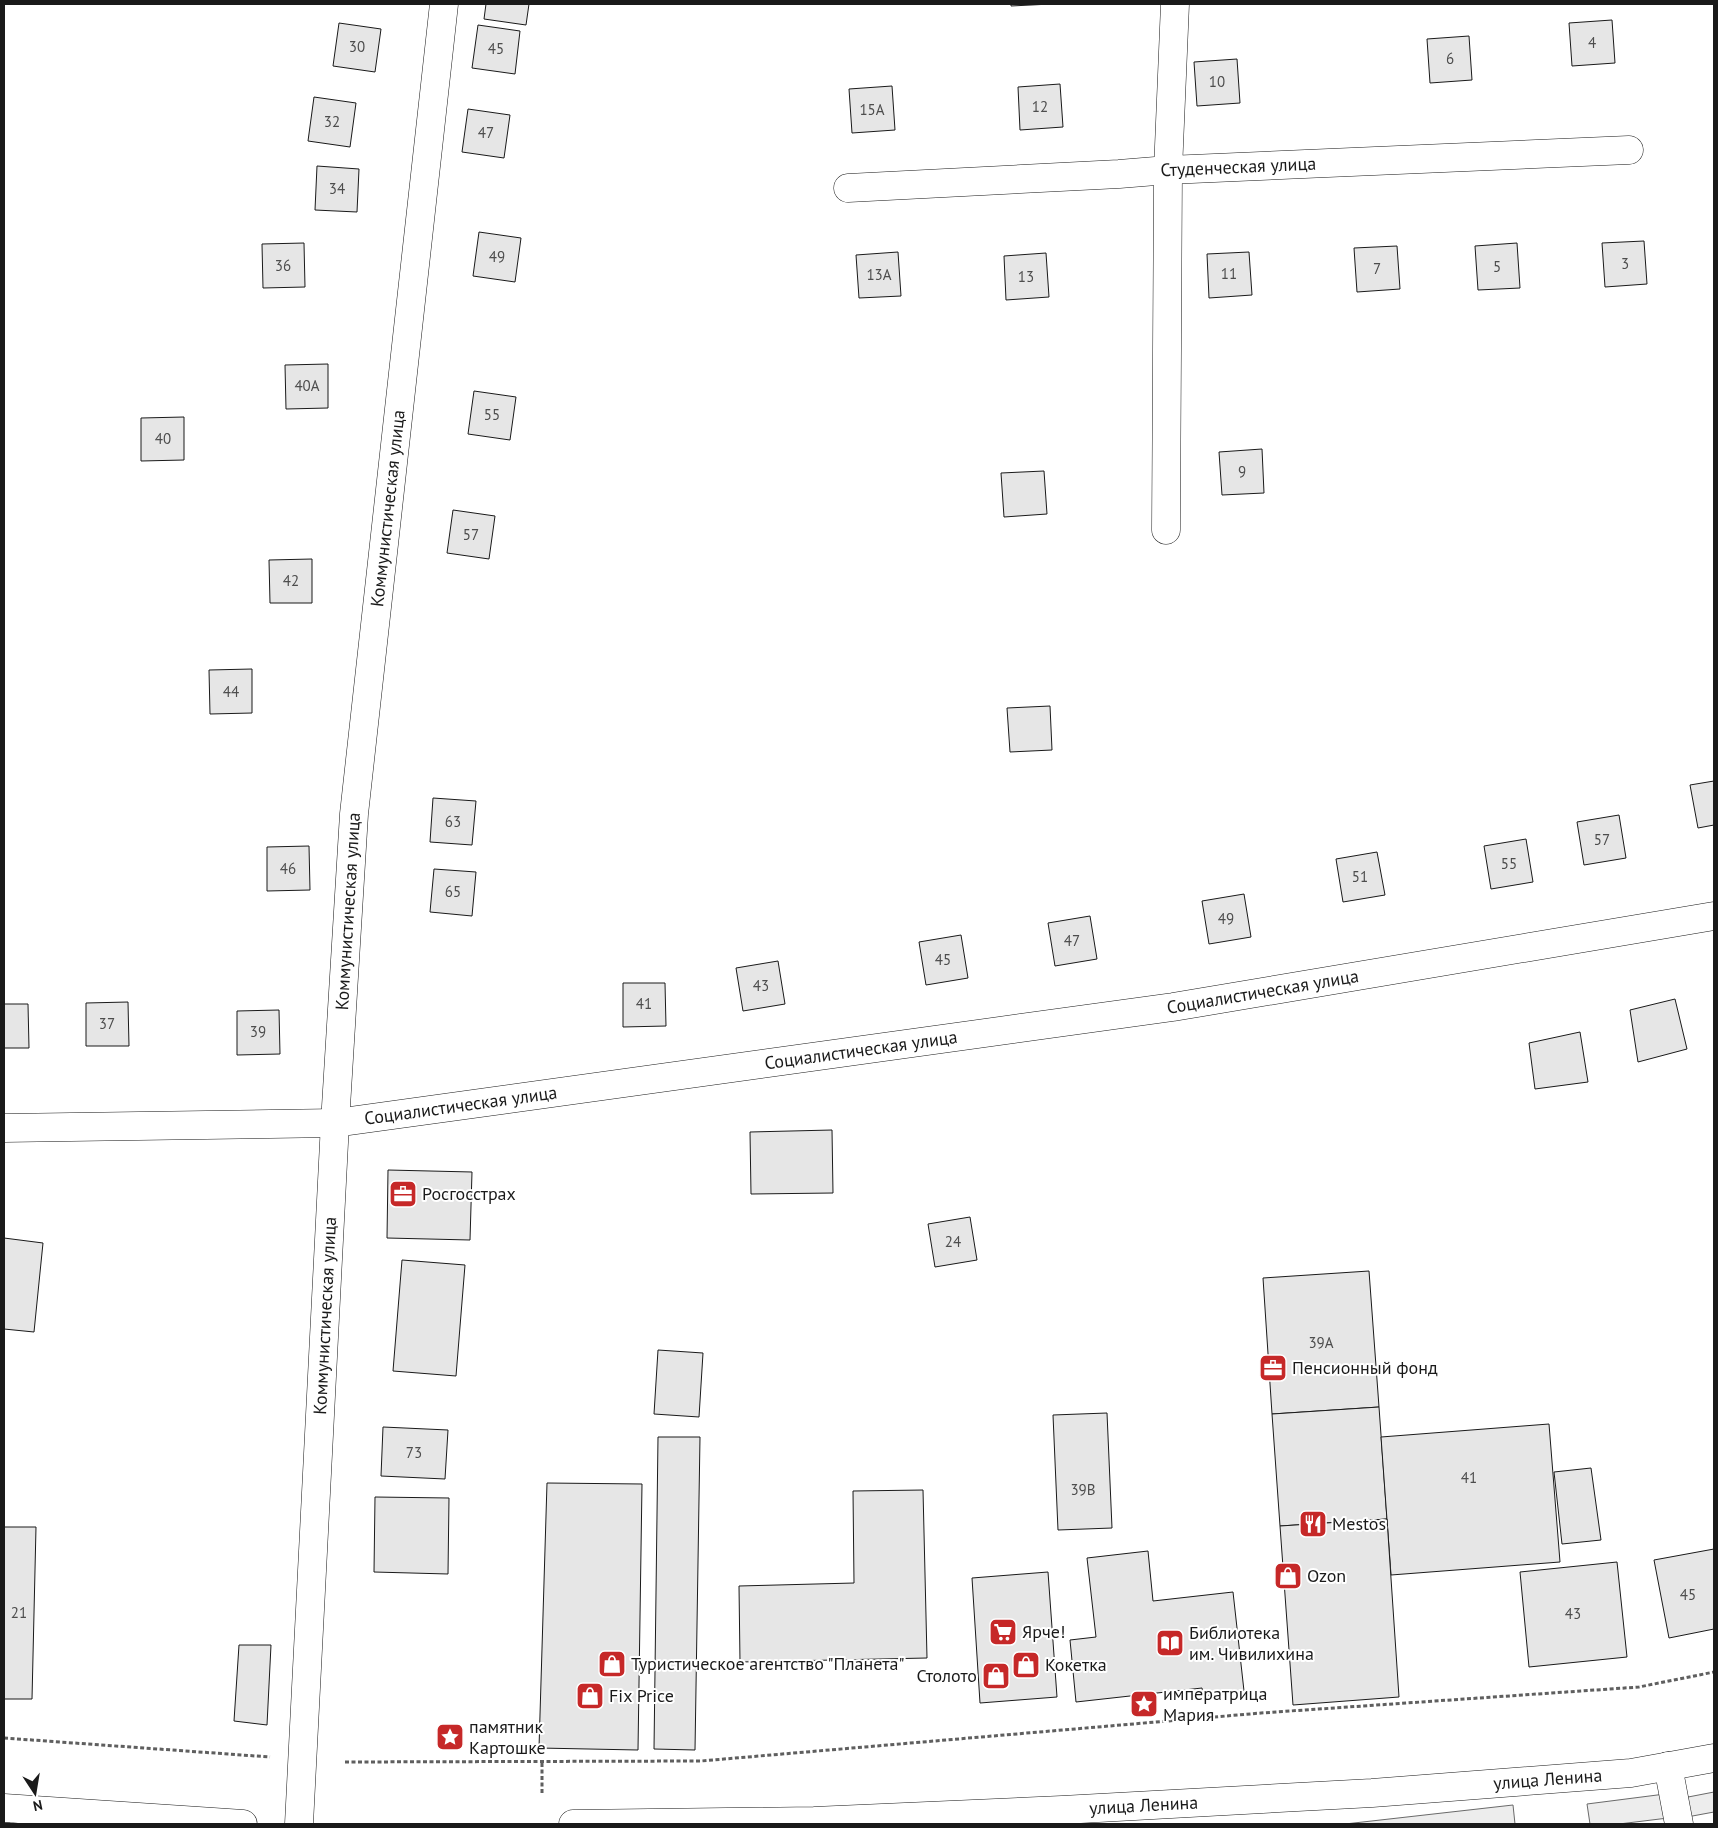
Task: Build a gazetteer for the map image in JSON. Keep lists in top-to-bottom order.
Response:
{
  "streets": {
    "street": [
      "Студенческая улица",
      "Коммунистическая улица",
      "Социалистическая улица",
      "улица Ленина"
    ]
  },
  "crossings": [
    ["Коммунистическая улица", "Социалистическая улица"]
  ],
  "places": {
    "office": ["Росгосстрах", "Пенсионный фонд"],
    "restaurant": ["Mestos"],
    "shop": [
      "Ozon",
      "Туристическое агентство \"Планета\"",
      "Кокетка",
      "Столото",
      "Fix Price"
    ],
    "supermarket": ["Ярче!"],
    "library": ["Библиотека им. Чивилихина"],
    "place": ["императрица Мария", "памятник Картошке"]
  },
  "house_numbers": [
    "4",
    "30",
    "45",
    "6",
    "10",
    "12",
    "15А",
    "32",
    "47",
    "34",
    "49",
    "3",
    "36",
    "5",
    "7",
    "11",
    "13А",
    "13",
    "40А",
    "55",
    "40",
    "9",
    "57",
    "42",
    "44",
    "63",
    "57",
    "55",
    "46",
    "51",
    "65",
    "49",
    "47",
    "45",
    "43",
    "41",
    "37",
    "39",
    "24",
    "39А",
    "73",
    "41",
    "39В",
    "45",
    "21",
    "43"
  ],
  "north": "bottom"
}
